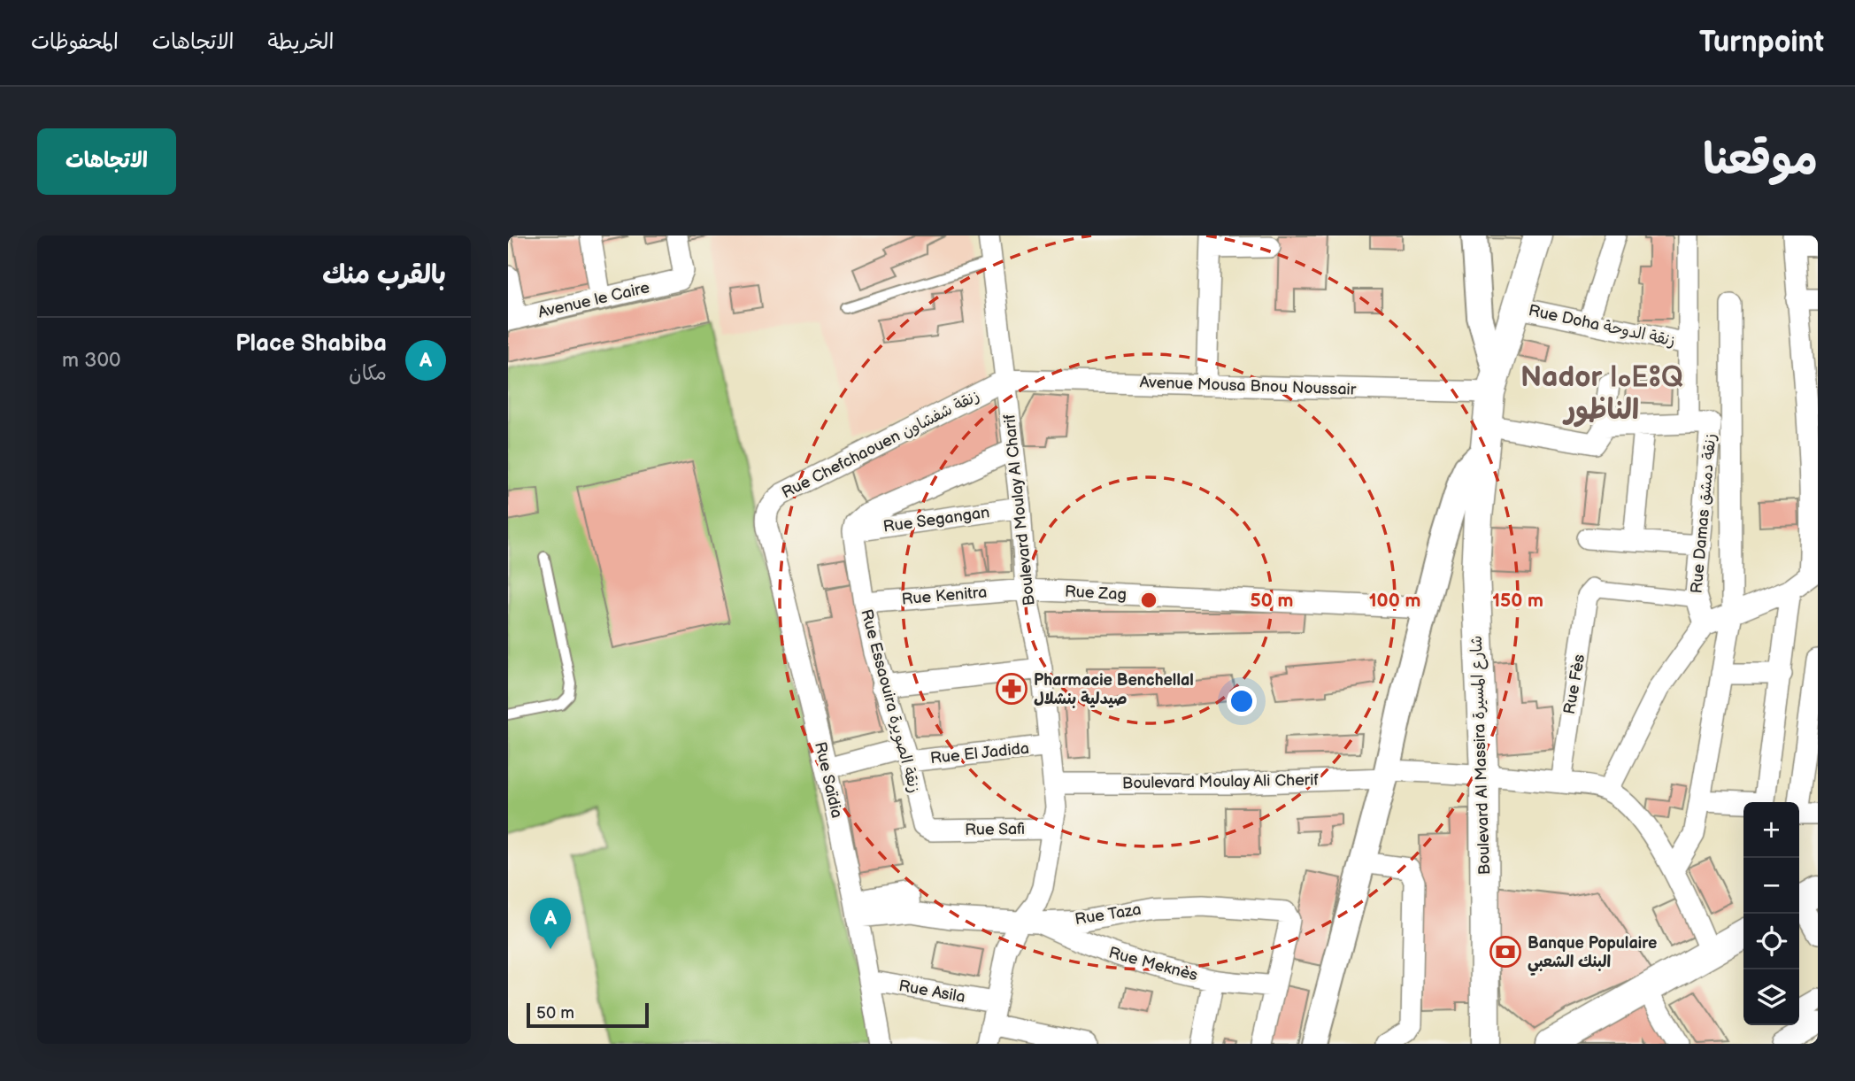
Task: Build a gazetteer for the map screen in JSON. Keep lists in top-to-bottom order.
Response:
{
  "streets": {
    "main road": ["Boulevard Al Massira شارع المسيرة"],
    "street": [
      "Avenue le Caire",
      "Rue Doha زنقة الدوحة",
      "Avenue Mousa Bnou Noussair",
      "Rue Chefchaouen زنقة شفشاون",
      "Boulevard Moulay Al Charif",
      "Rue Damas زنقة دمشق",
      "Rue Segangan",
      "Rue Zag",
      "Rue Kenitra",
      "Rue Fès",
      "Rue Essaouira زنقة الصويرة",
      "Rue El Jadida",
      "Rue Saïdia",
      "Boulevard Moulay Ali Cherif",
      "Rue Safi",
      "Rue Taza",
      "Rue Meknès",
      "Rue Asila"
    ]
  },
  "crossings": [
    ["Rue Doha زنقة الدوحة", "Rue Damas زنقة دمشق"],
    ["Avenue Mousa Bnou Noussair", "Rue Chefchaouen زنقة شفشاون"],
    ["Avenue Mousa Bnou Noussair", "Boulevard Moulay Al Charif"],
    ["Avenue Mousa Bnou Noussair", "Boulevard Al Massira شارع المسيرة"],
    ["Rue Chefchaouen زنقة شفشاون", "Boulevard Moulay Al Charif"],
    ["Rue Chefchaouen زنقة شفشاون", "Rue Saïdia"],
    ["Boulevard Moulay Al Charif", "Rue Segangan"],
    ["Boulevard Moulay Al Charif", "Rue Zag"],
    ["Boulevard Moulay Al Charif", "Rue Kenitra"],
    ["Boulevard Moulay Al Charif", "Rue El Jadida"],
    ["Boulevard Moulay Al Charif", "Boulevard Moulay Ali Cherif"],
    ["Boulevard Moulay Al Charif", "Rue Safi"],
    ["Boulevard Moulay Al Charif", "Rue Taza"],
    ["Boulevard Moulay Al Charif", "Rue Meknès"],
    ["Boulevard Moulay Al Charif", "Rue Asila"],
    ["Rue Segangan", "Rue Essaouira زنقة الصويرة"],
    ["Rue Zag", "Rue Kenitra"],
    ["Rue Kenitra", "Rue Essaouira زنقة الصويرة"],
    ["Rue Fès", "Boulevard Moulay Ali Cherif"],
    ["Rue Essaouira زنقة الصويرة", "Rue El Jadida"],
    ["Rue Essaouira زنقة الصويرة", "Rue Safi"],
    ["Rue El Jadida", "Rue Saïdia"],
    ["Boulevard Al Massira شارع المسيرة", "Boulevard Moulay Ali Cherif"],
    ["Rue Saïdia", "Rue Taza"],
    ["Rue Saïdia", "Rue Asila"],
    ["Rue Taza", "Rue Meknès"]
  ],
  "districts": ["Nador ⵏⴰⴹⵓⵕ الناظور"],
  "places": {
    "pharmacy": ["Pharmacie Benchellal صيدلية بنشلال"],
    "bank": ["Banque Populaire البنك الشعبي"]
  },
  "scale_bar": "50 m",
  "page": {
    "header": "Turnpoint",
    "nav": ["الخريطة", "الاتجاهات", "المحفوظات"],
    "title": "موقعنا",
    "buttons": "الاتجاهات",
    "heading": "بالقرب منك",
    "list": [
      {
        "mark": "A",
        "name": "Place Shabiba",
        "note": "مكان",
        "value": "300 m"
      }
    ],
    "map_buttons": ["+", "−"],
    "pins": "A",
    "scale": "50 m"
  },
  "rings": ["50 m", "100 m", "150 m"]
}
